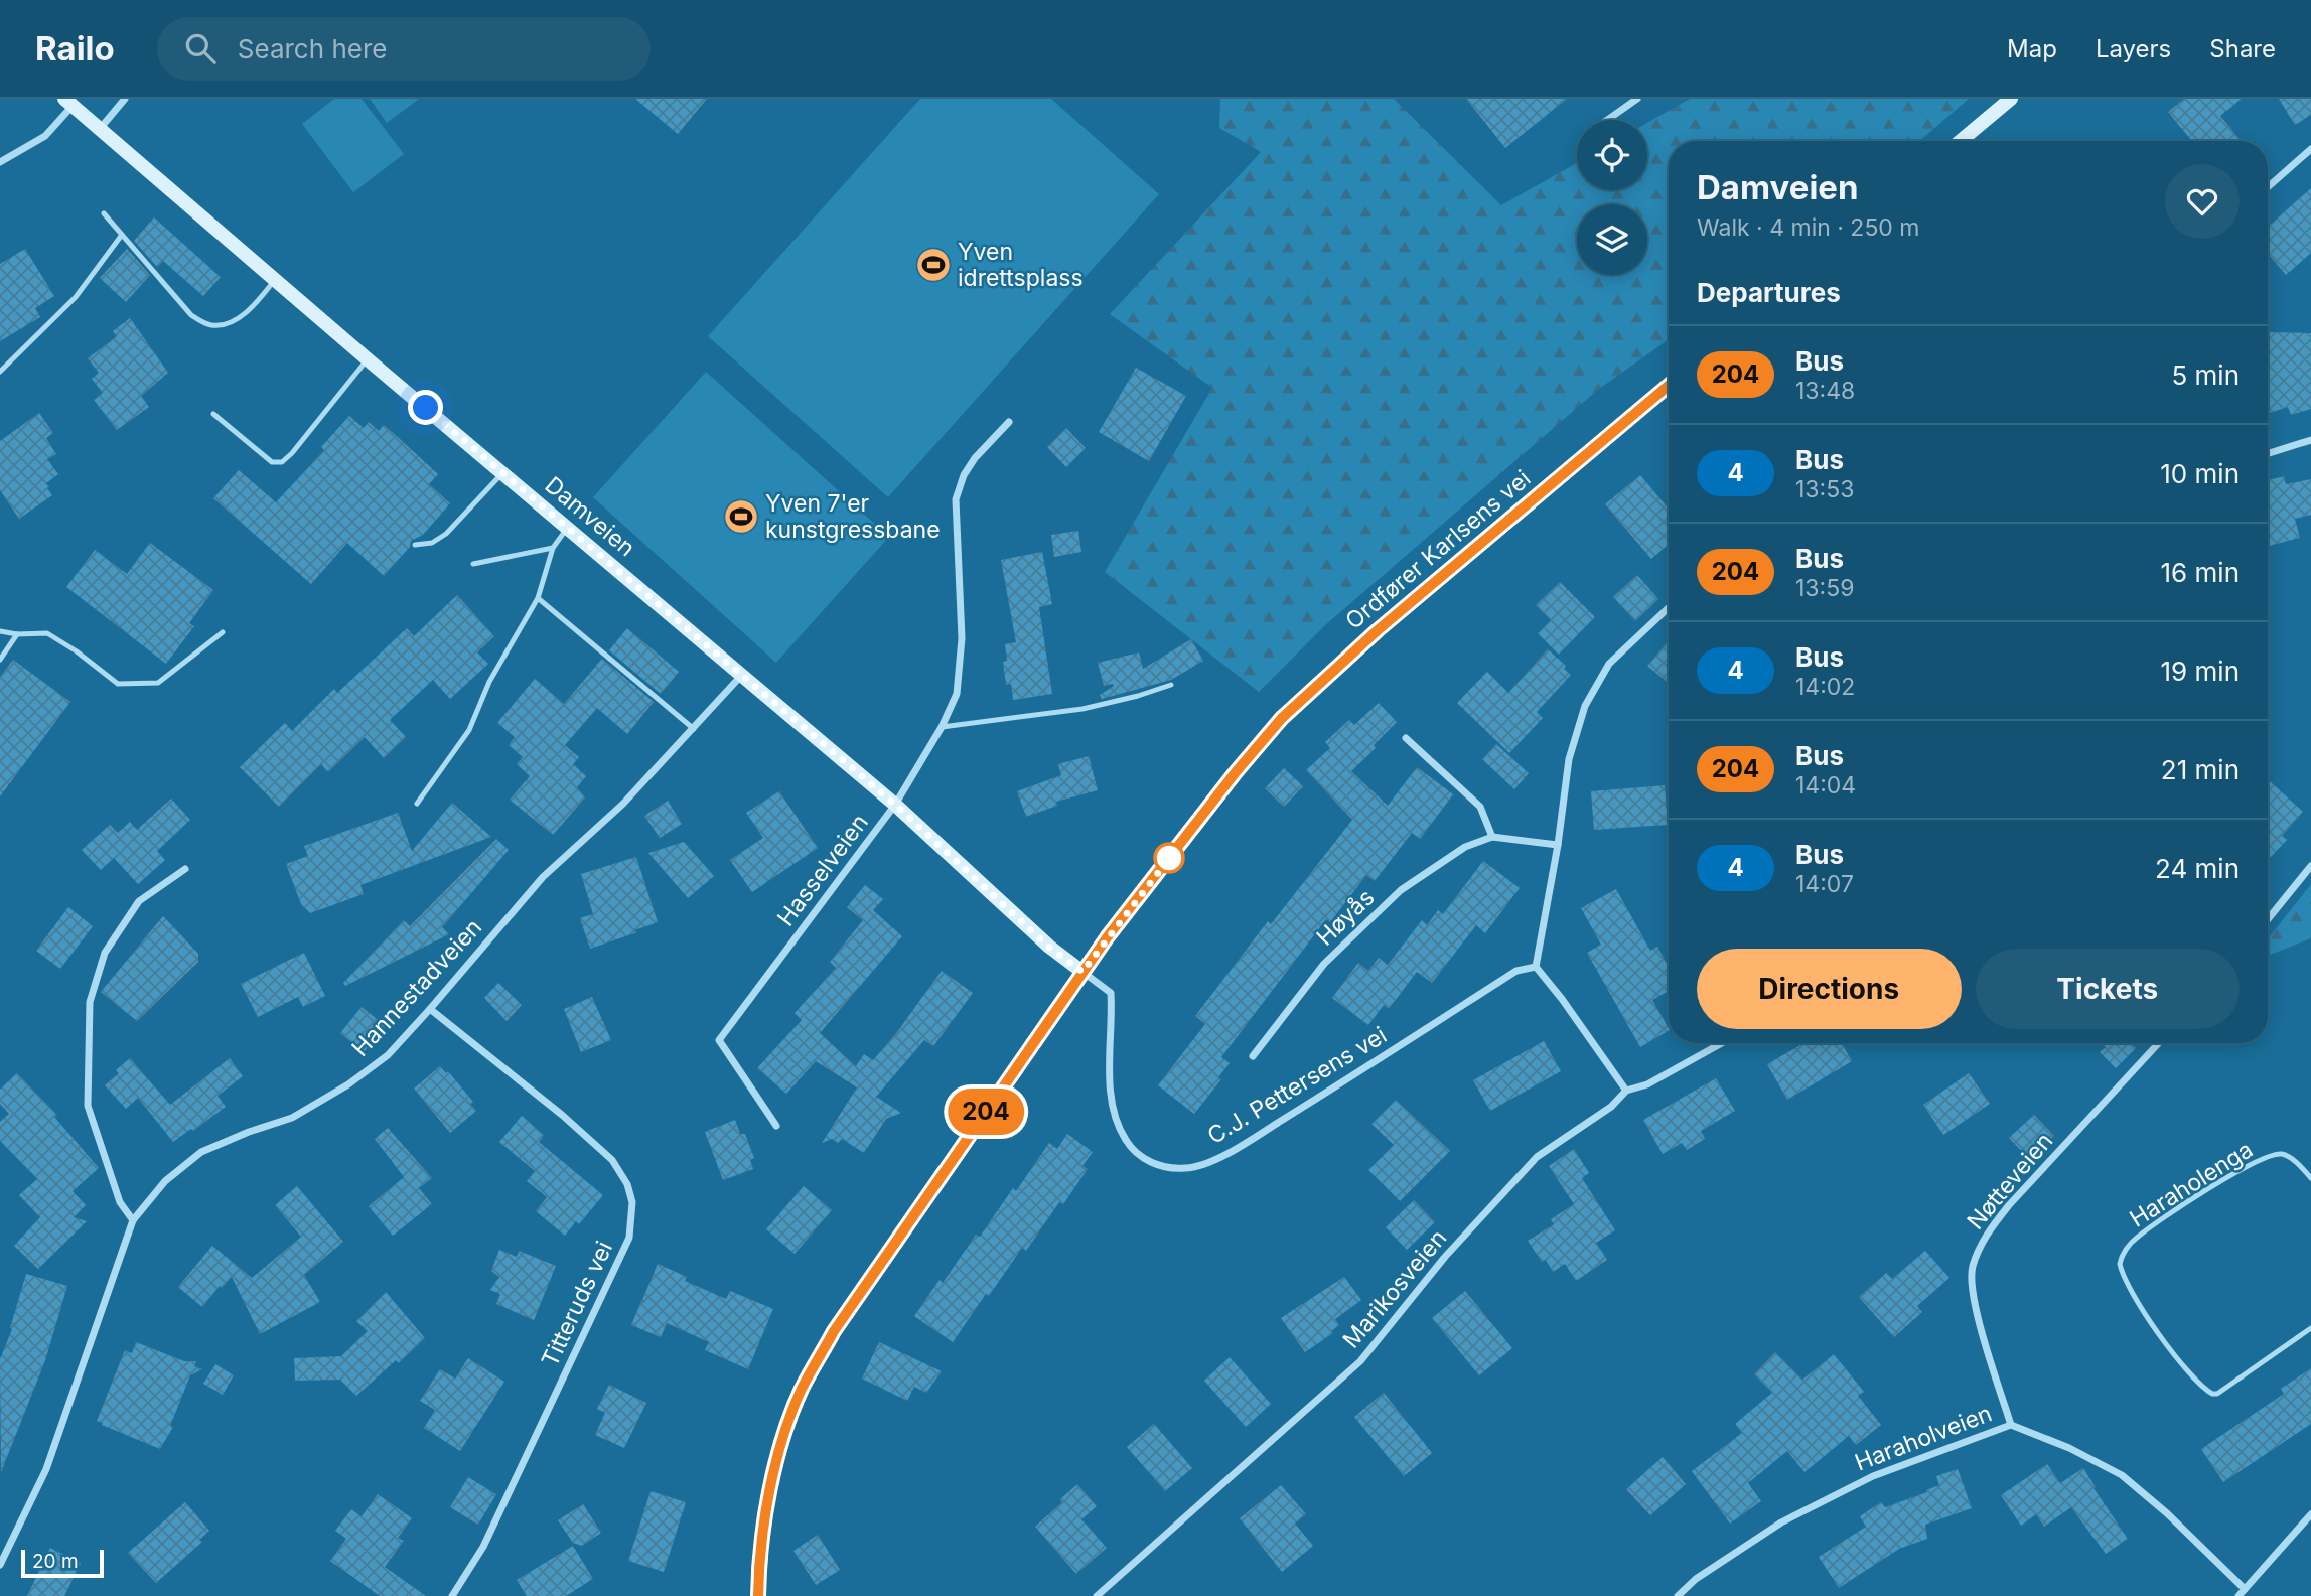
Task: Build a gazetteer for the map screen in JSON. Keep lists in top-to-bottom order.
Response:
{
  "streets": {
    "street": [
      "Damveien",
      "Ordfører Karlsens vei",
      "Hasselveien",
      "Høyås",
      "Hannestadveien",
      "C.J. Pettersens vei",
      "Nøtteveien",
      "Marikosveien",
      "Titteruds vei",
      "Haraholveien"
    ],
    "lane": ["Haraholenga"]
  },
  "crossings": [
    ["Damveien", "Ordfører Karlsens vei"],
    ["Damveien", "Hasselveien"],
    ["Damveien", "Hannestadveien"],
    ["Damveien", "C.J. Pettersens vei"],
    ["Ordfører Karlsens vei", "C.J. Pettersens vei"],
    ["Hannestadveien", "Titteruds vei"],
    ["Nøtteveien", "Haraholveien"]
  ],
  "places": {
    "sports": ["Yven idrettsplass", "Yven 7'er kunstgressbane"]
  },
  "lines": ["bus line 204"],
  "scale_bar": "20 m",
  "page": {
    "header": "Railo",
    "search": "Search here",
    "nav": ["Map", "Layers", "Share"],
    "on_map": "204",
    "heading": [
      ["Damveien", "Walk · 4 min · 250 m"],
      "Departures"
    ],
    "list": [
      {
        "mark": "204",
        "name": "Bus",
        "note": "13:48",
        "value": "5 min"
      },
      {
        "mark": "4",
        "name": "Bus",
        "note": "13:53",
        "value": "10 min"
      },
      {
        "mark": "204",
        "name": "Bus",
        "note": "13:59",
        "value": "16 min"
      },
      {
        "mark": "4",
        "name": "Bus",
        "note": "14:02",
        "value": "19 min"
      },
      {
        "mark": "204",
        "name": "Bus",
        "note": "14:04",
        "value": "21 min"
      },
      {
        "mark": "4",
        "name": "Bus",
        "note": "14:07",
        "value": "24 min"
      }
    ],
    "buttons": ["Directions", "Tickets"],
    "scale": "20 m"
  }
}
